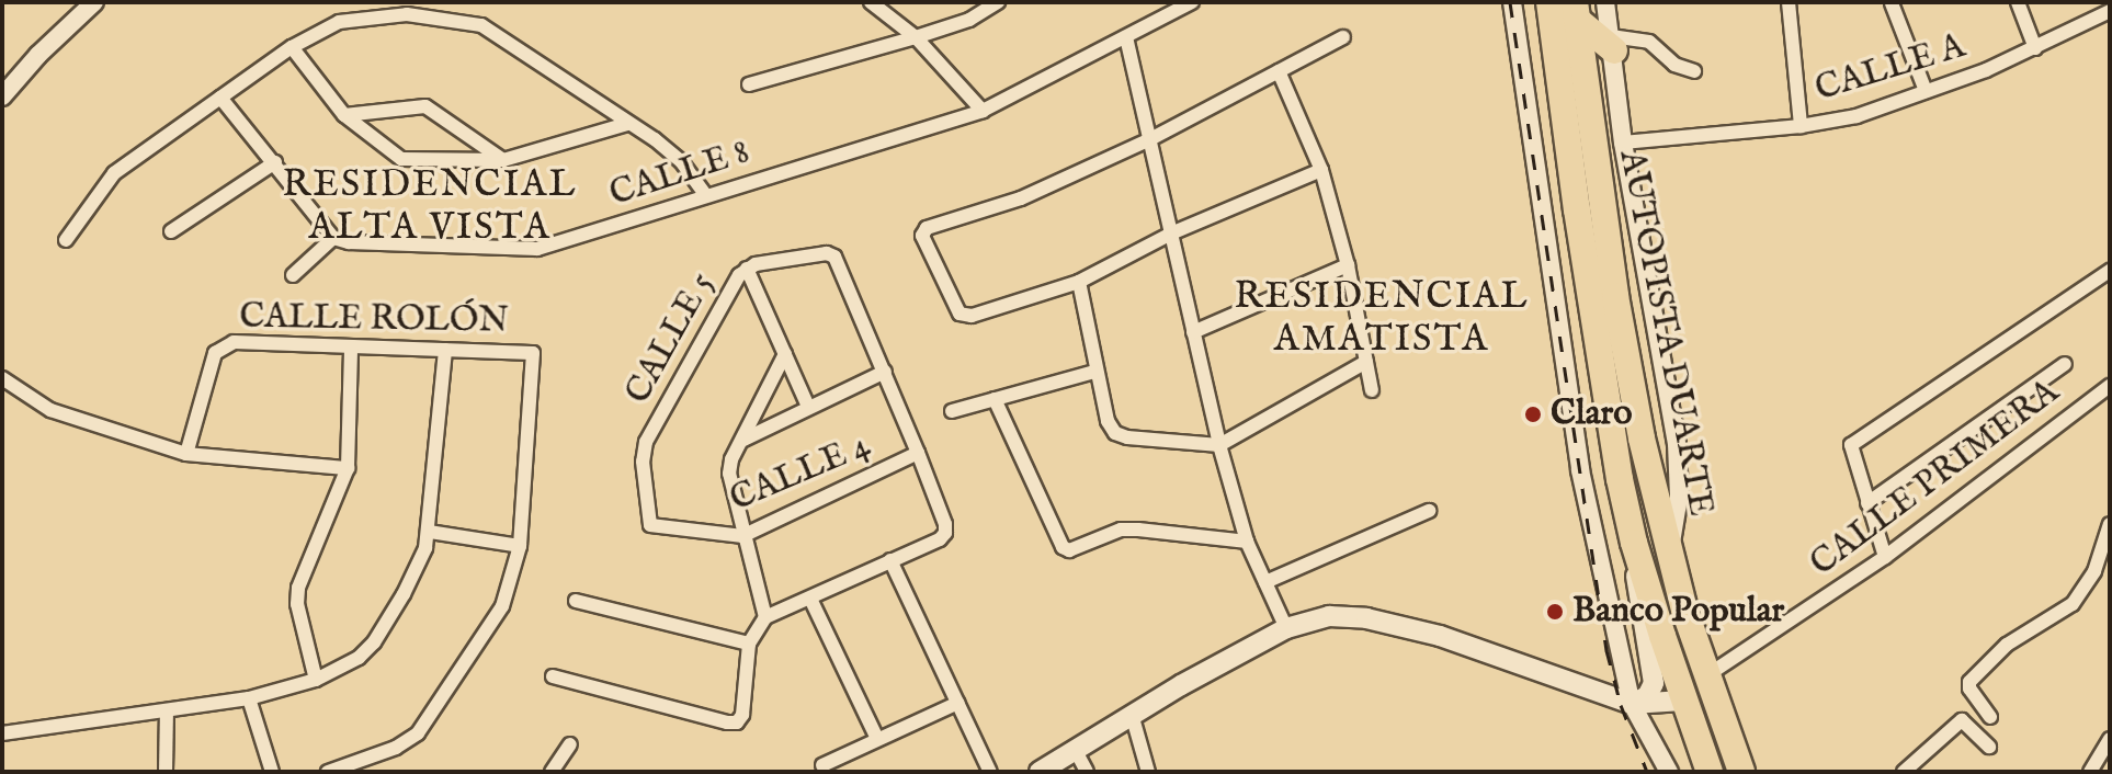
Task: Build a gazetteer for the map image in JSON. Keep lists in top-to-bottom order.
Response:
{
  "streets": {
    "highway": ["AUTOPISTA DUARTE"],
    "street": [
      "CALLE A",
      "CALLE 8",
      "CALLE ROLÓN",
      "CALLE 5",
      "CALLE 4",
      "CALLE PRIMERA"
    ]
  },
  "crossings": [
    ["AUTOPISTA DUARTE", "CALLE PRIMERA"],
    ["CALLE 5", "CALLE 4"]
  ],
  "districts": ["RESIDENCIAL ALTA VISTA", "RESIDENCIAL AMATISTA"],
  "places": ["Claro", "Banco Popular"]
}
